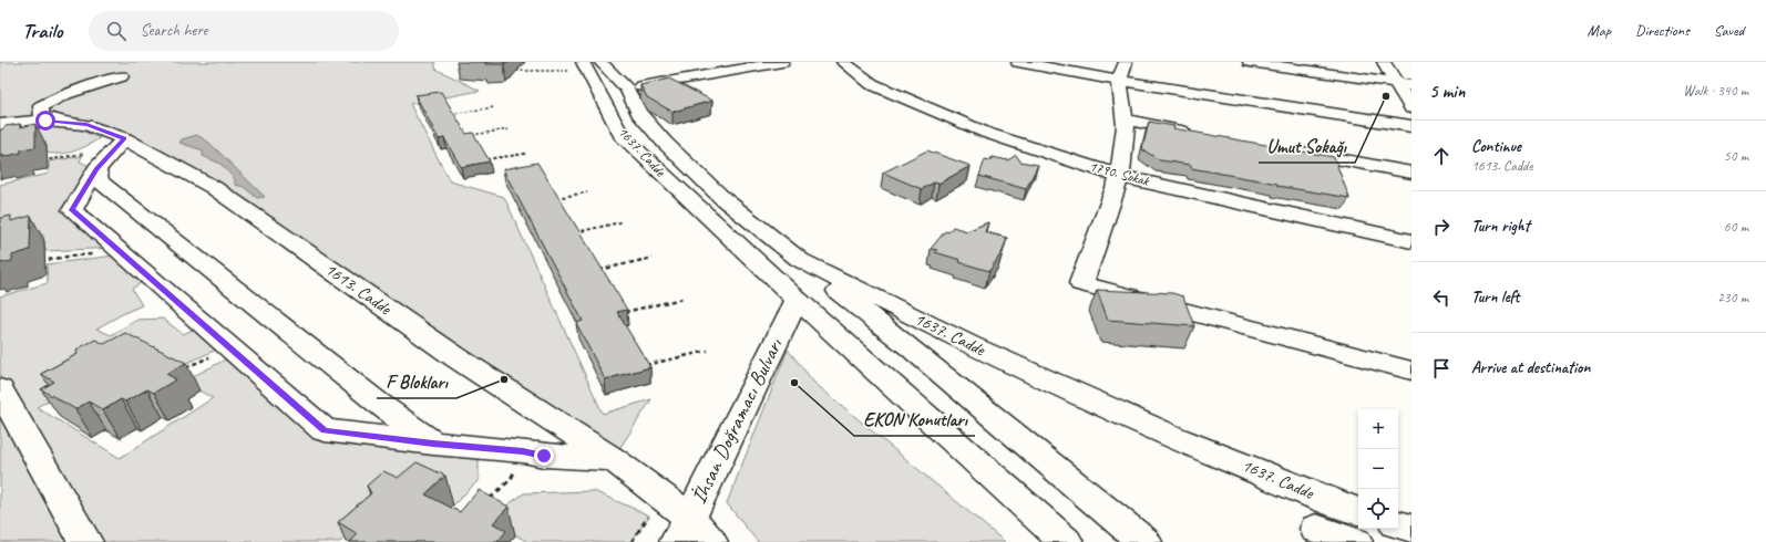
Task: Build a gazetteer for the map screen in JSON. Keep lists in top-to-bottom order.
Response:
{
  "streets": {
    "street": [
      "1637. Cadde",
      "1790. Sokak",
      "1613. Cadde",
      "İhsan Doğramacı Bulvarı"
    ]
  },
  "crossings": [
    ["1637. Cadde", "İhsan Doğramacı Bulvarı"],
    ["1613. Cadde", "İhsan Doğramacı Bulvarı"]
  ],
  "places": ["Umut Sokağı", "F Blokları", "EKON Konutları"],
  "page": {
    "header": "Trailo",
    "search": "Search here",
    "nav": ["Map", "Directions", "Saved"],
    "heading": ["5 min", "Walk · 340 m"],
    "list": [
      ["Continue", "1613. Cadde", "50 m"],
      ["Turn right", "60 m"],
      ["Turn left", "230 m"],
      "Arrive at destination"
    ],
    "map_buttons": ["+", "−"]
  }
}
